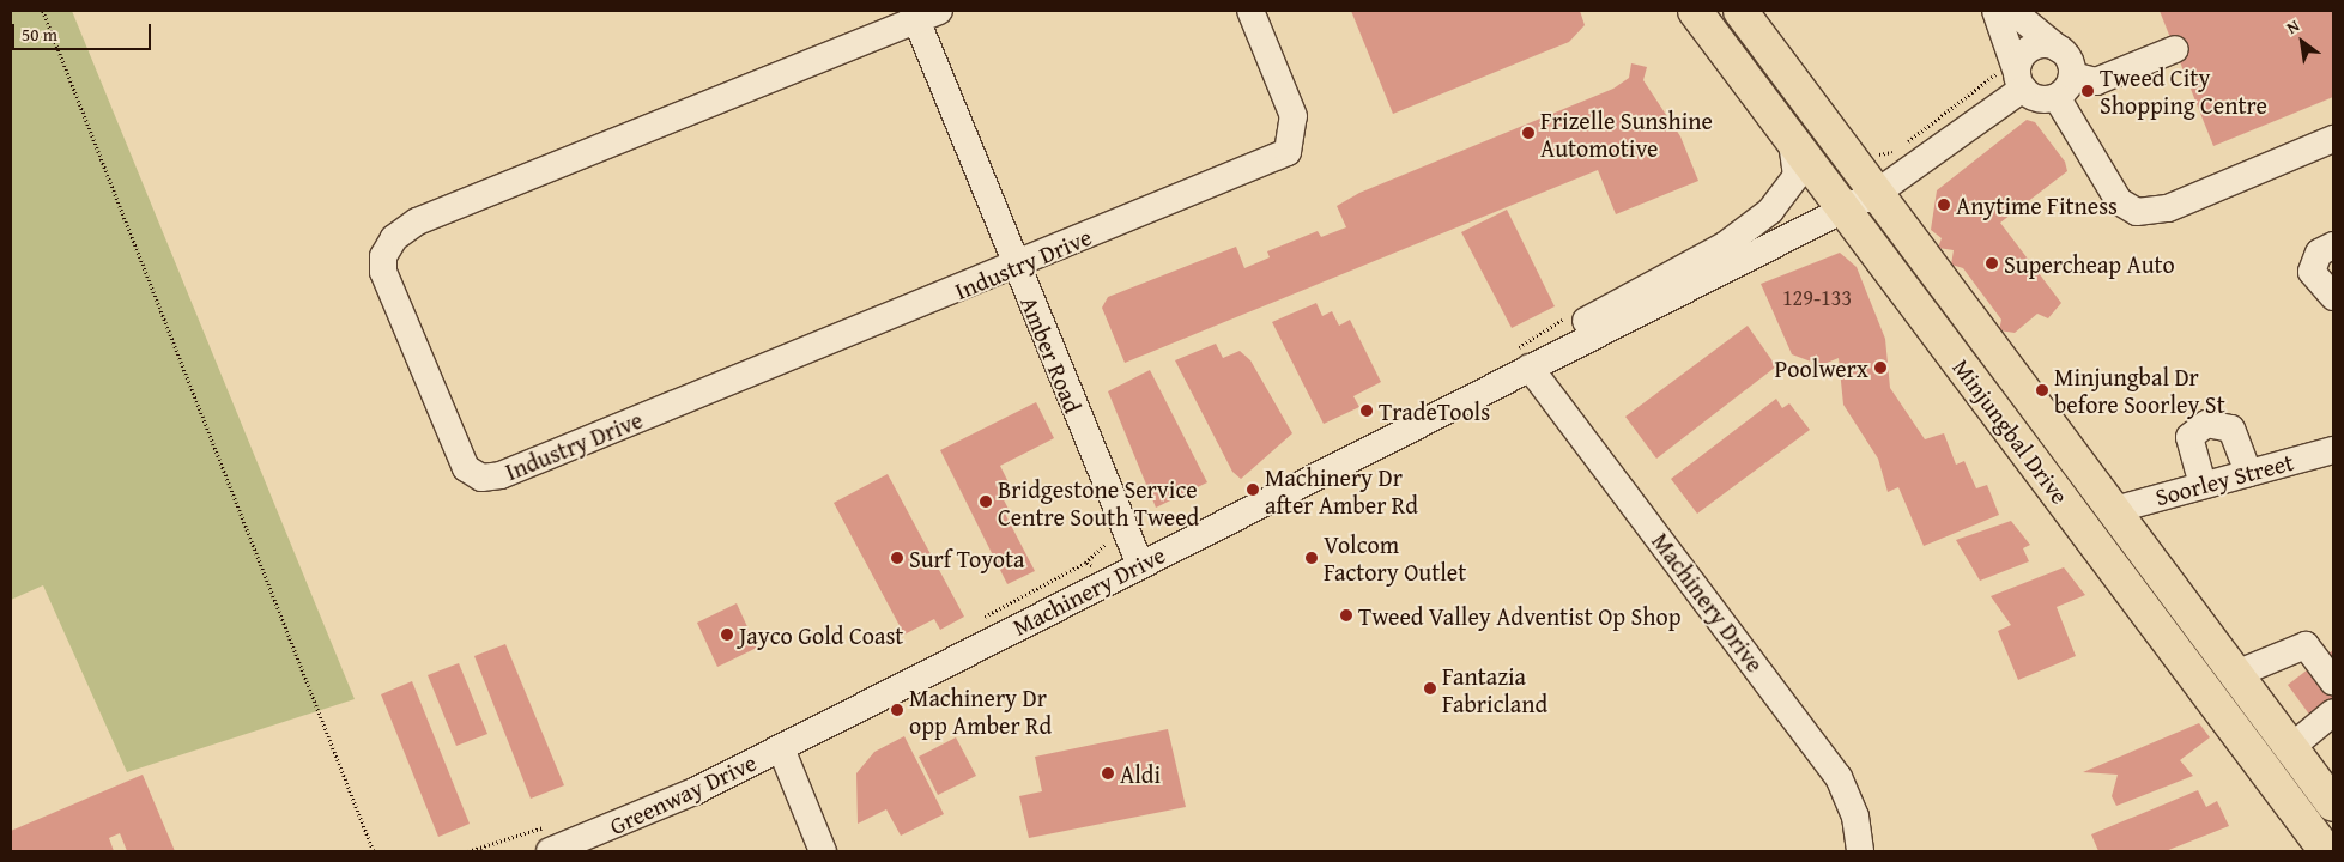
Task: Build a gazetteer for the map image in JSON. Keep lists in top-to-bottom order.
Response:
{
  "streets": {
    "main road": ["Minjungbal Drive"],
    "street": [
      "Industry Drive",
      "Amber Road",
      "Soorley Street",
      "Machinery Drive",
      "Greenway Drive"
    ]
  },
  "crossings": [
    ["Industry Drive", "Amber Road"],
    ["Amber Road", "Machinery Drive"],
    ["Minjungbal Drive", "Soorley Street"],
    ["Minjungbal Drive", "Machinery Drive"],
    ["Machinery Drive", "Greenway Drive"]
  ],
  "places": [
    "Tweed City Shopping Centre",
    "Frizelle Sunshine Automotive",
    "Anytime Fitness",
    "Supercheap Auto",
    "Poolwerx",
    "Minjungbal Dr before Soorley St",
    "TradeTools",
    "Machinery Dr after Amber Rd",
    "Bridgestone Service Centre South Tweed",
    "Surf Toyota",
    "Volcom Factory Outlet",
    "Tweed Valley Adventist Op Shop",
    "Jayco Gold Coast",
    "Fantazia Fabricland",
    "Machinery Dr opp Amber Rd",
    "Aldi"
  ],
  "house_numbers": ["129-133"],
  "scale_bar": "50 m",
  "north": "top left"
}
